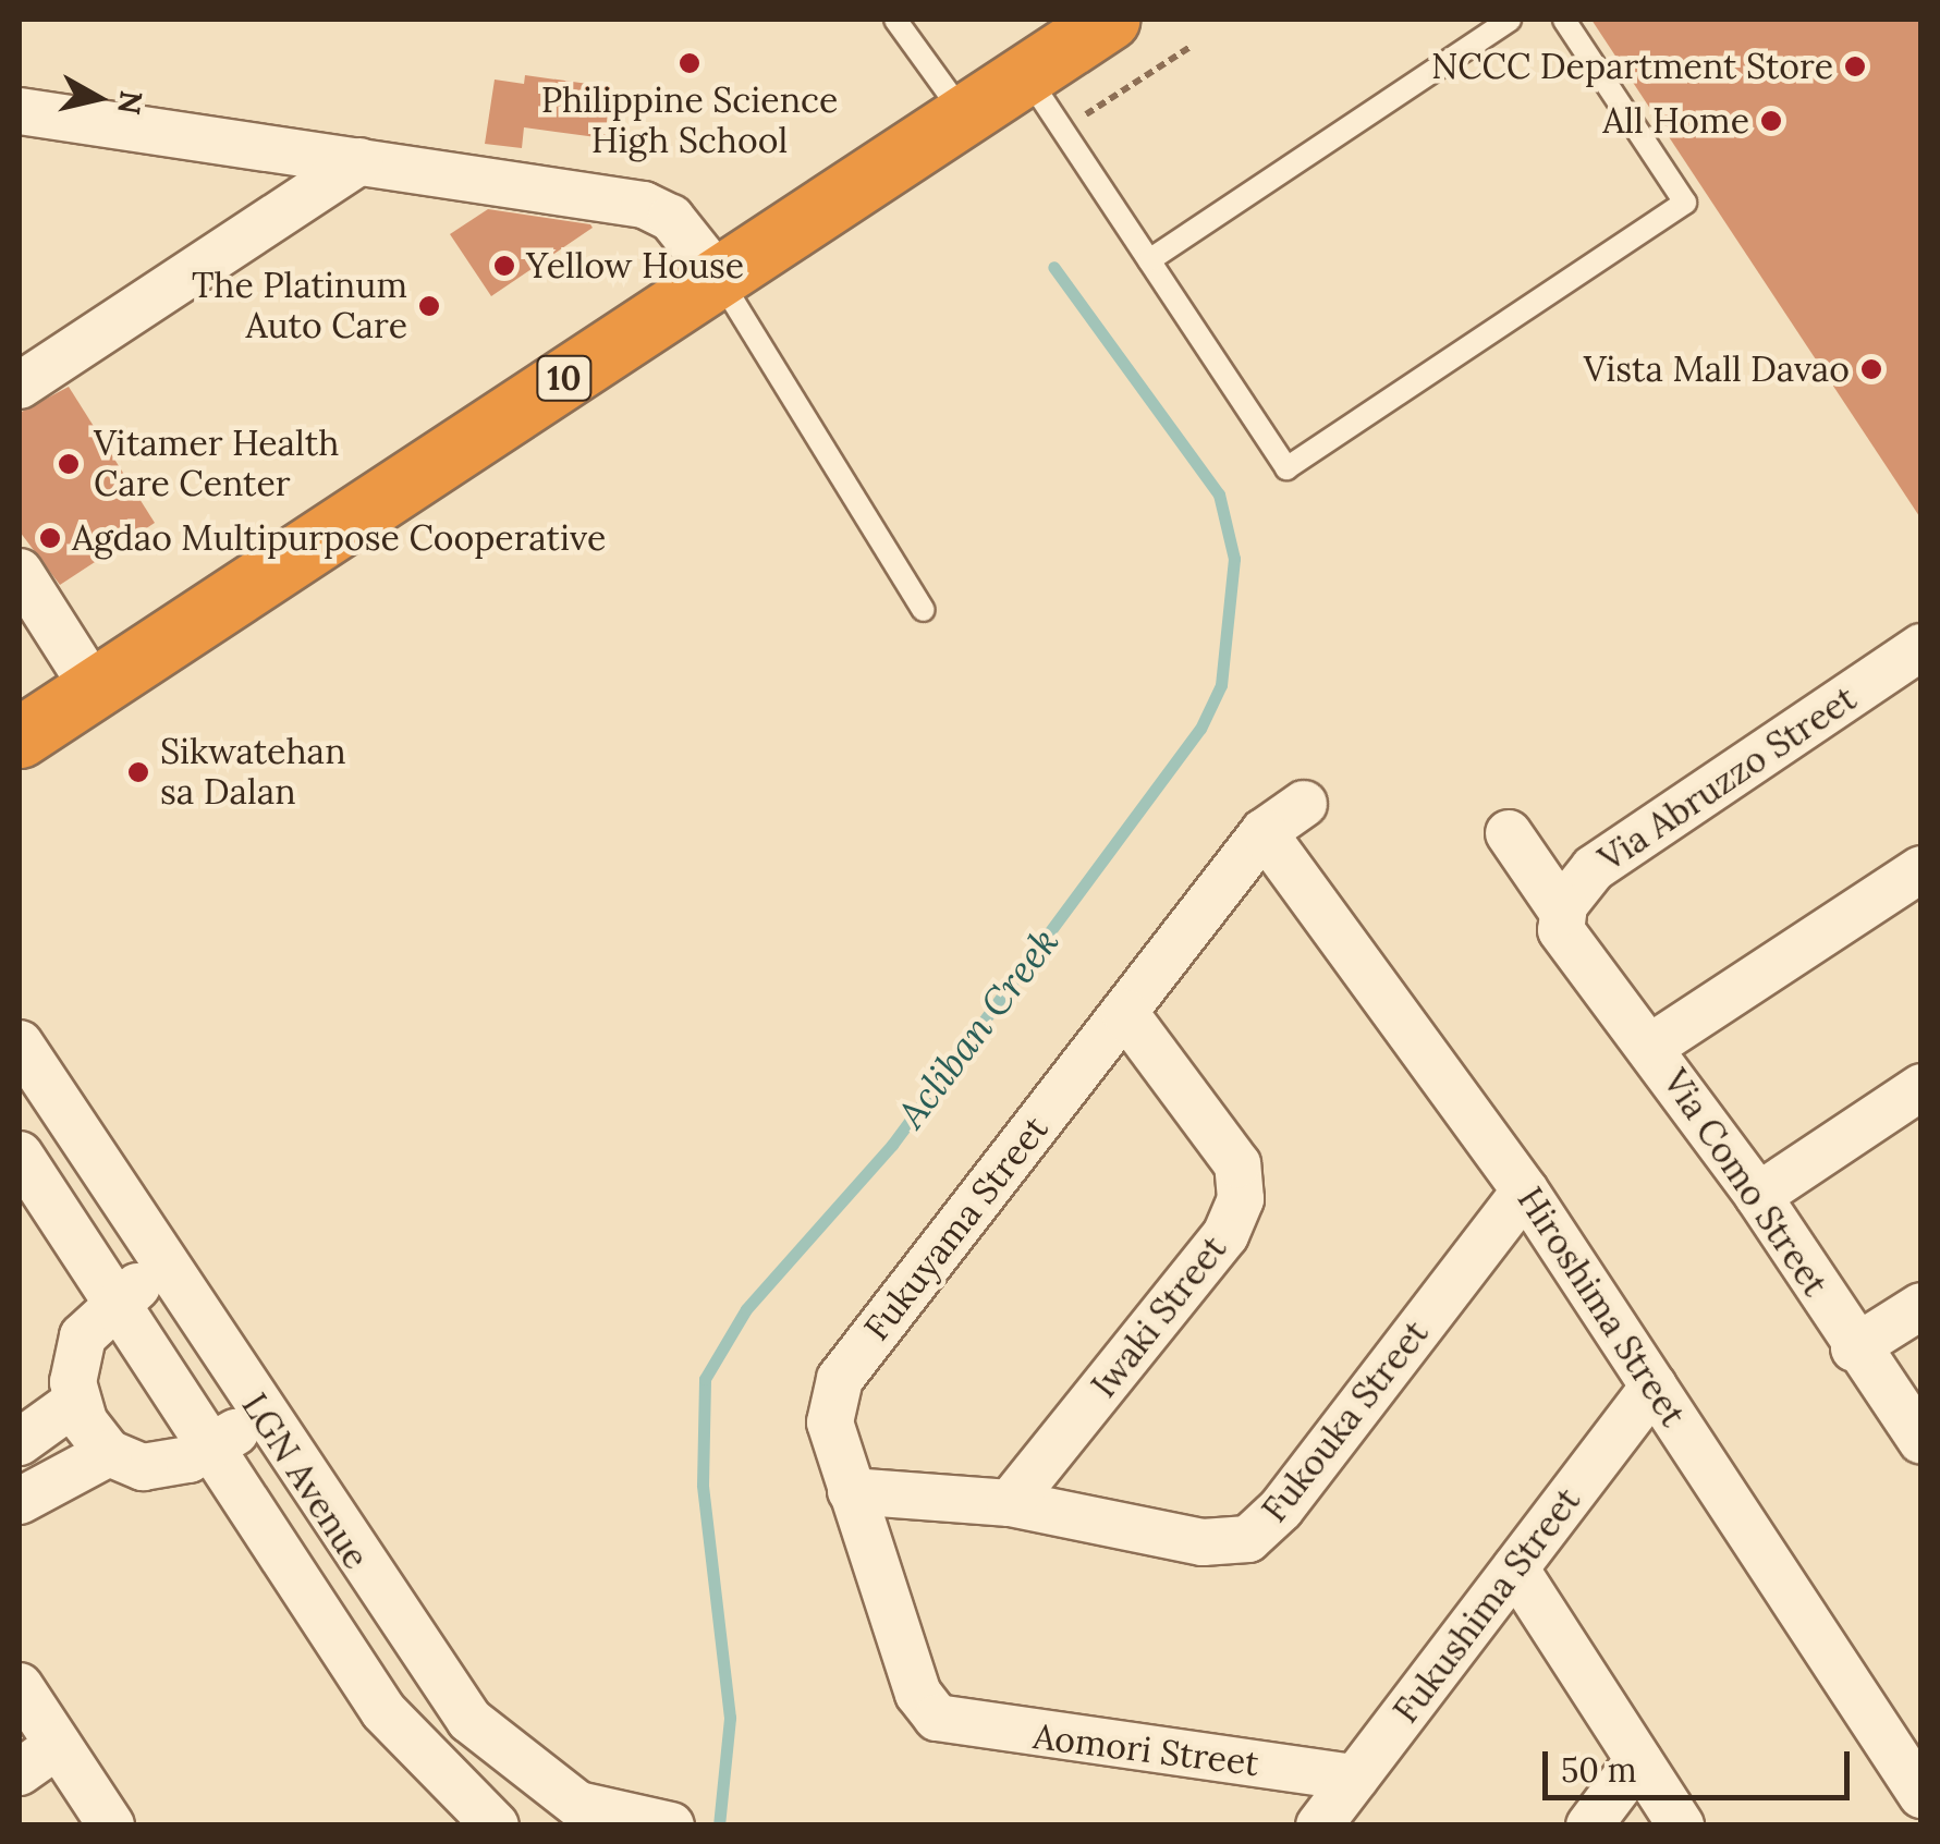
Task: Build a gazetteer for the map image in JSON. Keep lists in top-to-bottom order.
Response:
{
  "streets": {
    "highway": ["10"],
    "street": [
      "Via Abruzzo Street",
      "Via Como Street",
      "Fukuyama Street",
      "Hiroshima Street",
      "Iwaki Street",
      "Fukouka Street",
      "LGN Avenue",
      "Fukushima Street",
      "Aomori Street"
    ]
  },
  "crossings": [
    ["Via Abruzzo Street", "Via Como Street"],
    ["Fukuyama Street", "Hiroshima Street"],
    ["Fukuyama Street", "Iwaki Street"],
    ["Fukuyama Street", "Fukouka Street"],
    ["Fukuyama Street", "Aomori Street"],
    ["Hiroshima Street", "Fukouka Street"],
    ["Hiroshima Street", "Fukushima Street"],
    ["Iwaki Street", "Fukouka Street"],
    ["Fukushima Street", "Aomori Street"]
  ],
  "water": ["Acliban Creek"],
  "places": [
    "Philippine Science High School",
    "NCCC Department Store",
    "All Home",
    "Yellow House",
    "The Platinum Auto Care",
    "Vista Mall Davao",
    "Vitamer Health Care Center",
    "Agdao Multipurpose Cooperative",
    "Sikwatehan sa Dalan"
  ],
  "scale_bar": "50 m",
  "north": "right"
}
